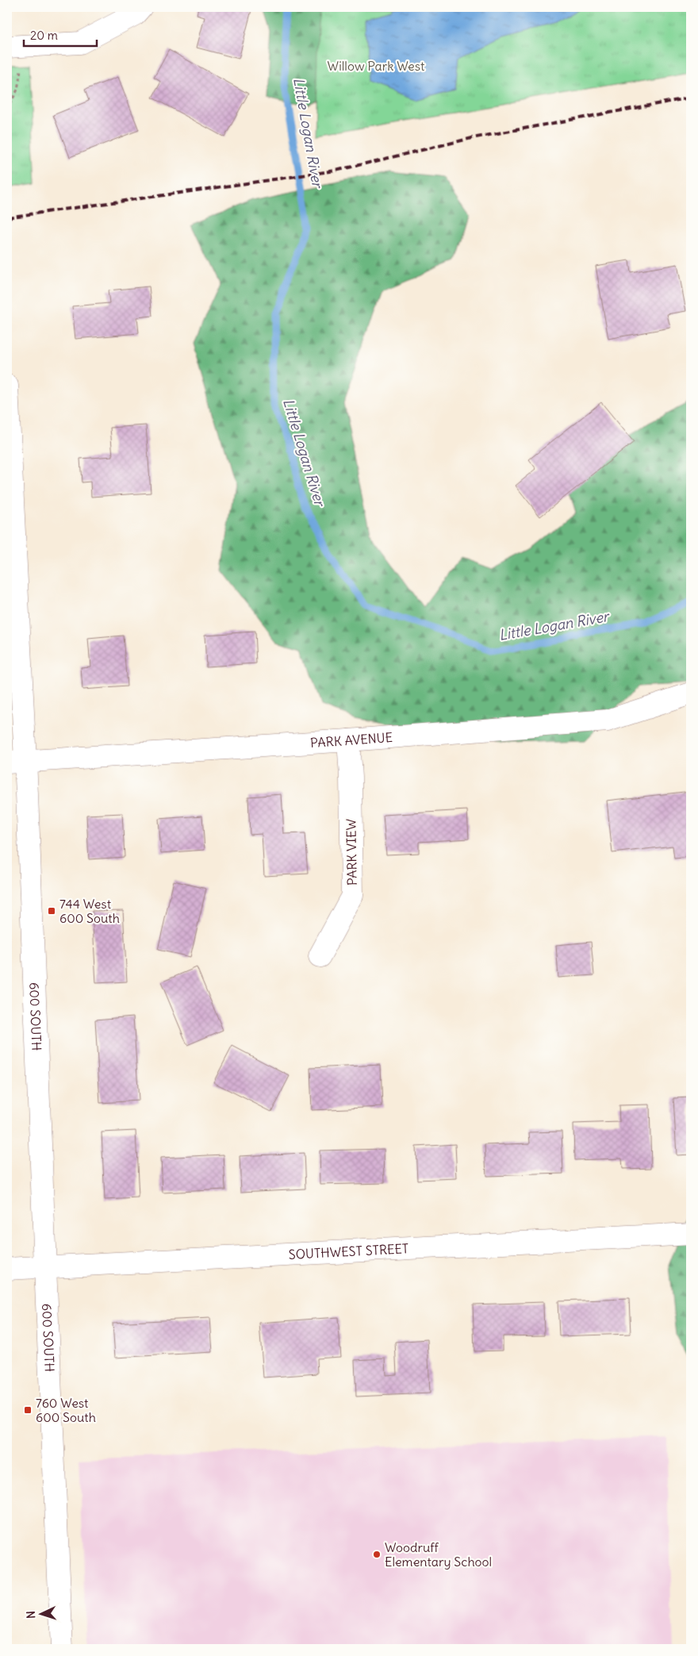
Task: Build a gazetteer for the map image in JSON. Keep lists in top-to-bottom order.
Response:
{
  "streets": {
    "street": [
      "PARK AVENUE",
      "PARK VIEW",
      "600 SOUTH",
      "SOUTHWEST STREET"
    ]
  },
  "crossings": [
    ["PARK AVENUE", "PARK VIEW"],
    ["PARK AVENUE", "600 SOUTH"],
    ["600 SOUTH", "SOUTHWEST STREET"]
  ],
  "water": ["Little Logan River"],
  "parks": ["Willow Park West"],
  "places": {
    "transit": ["744 West 600 South", "760 West 600 South"],
    "other": ["Woodruff Elementary School"]
  },
  "scale_bar": "20 m",
  "north": "left"
}
